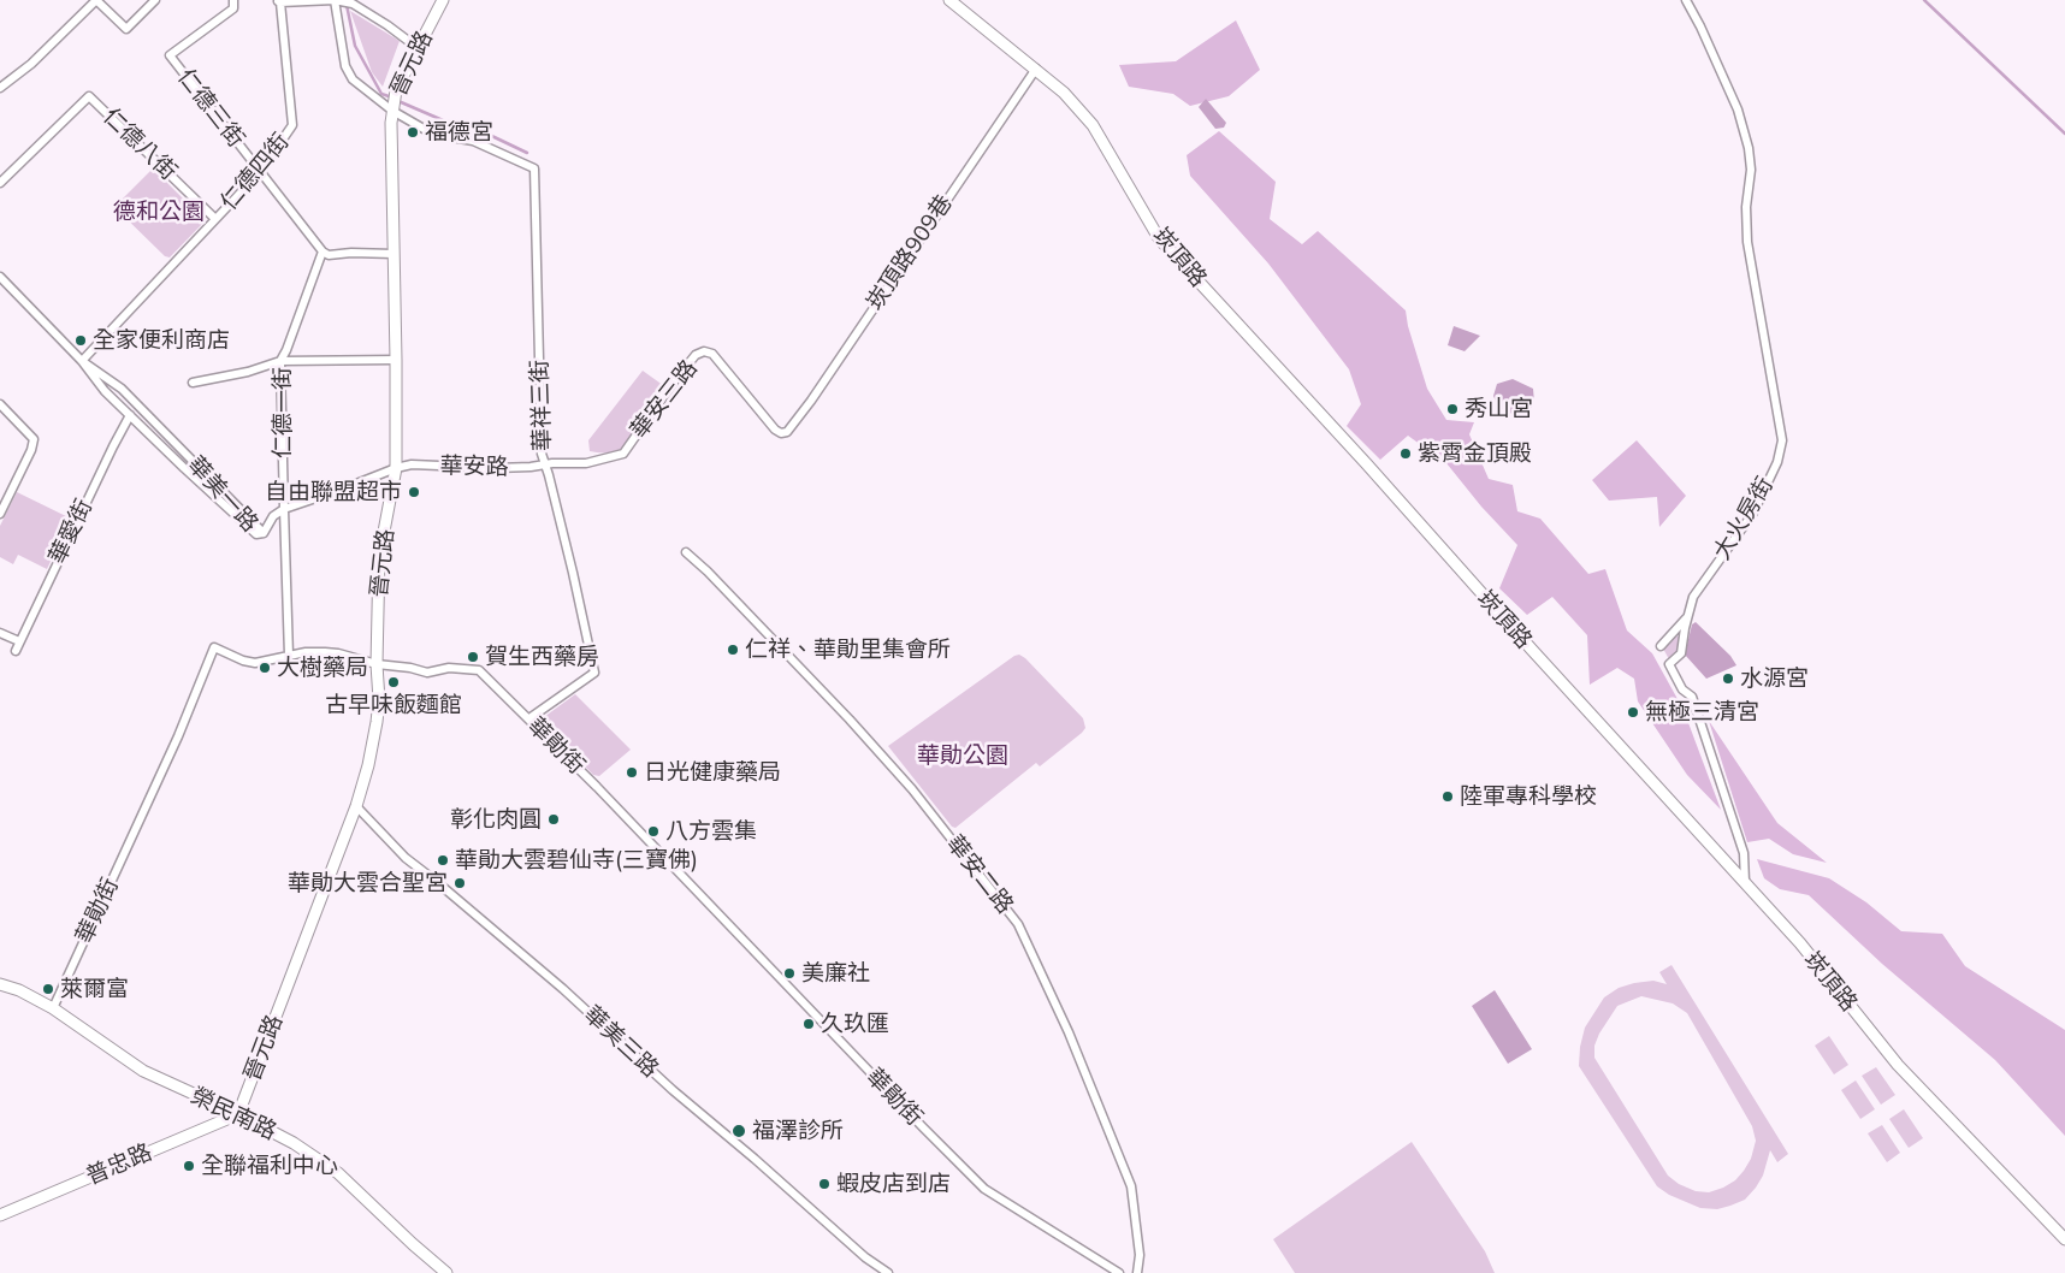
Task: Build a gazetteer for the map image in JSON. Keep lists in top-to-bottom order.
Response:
{
  "streets": {
    "street": [
      "晉元路",
      "仁德三街",
      "仁德八街",
      "仁德四街",
      "崁頂路909巷",
      "崁頂路",
      "華安三路",
      "華祥三街",
      "仁德一街",
      "華安路",
      "華美一路",
      "大火房街",
      "華愛街",
      "華勛街",
      "華安二路",
      "華美三路",
      "榮民南路",
      "普忠路"
    ]
  },
  "crossings": [
    ["晉元路", "華祥三街"],
    ["晉元路", "華安路"],
    ["晉元路", "華勛街"],
    ["晉元路", "華美三路"],
    ["晉元路", "榮民南路"],
    ["晉元路", "普忠路"],
    ["仁德三街", "仁德四街"],
    ["仁德三街", "仁德一街"],
    ["仁德八街", "仁德四街"],
    ["仁德四街", "華美一路"],
    ["崁頂路909巷", "崁頂路"],
    ["崁頂路909巷", "華安三路"],
    ["崁頂路", "大火房街"],
    ["華安三路", "華安路"],
    ["華祥三街", "華安路"],
    ["華祥三街", "華勛街"],
    ["仁德一街", "華勛街"],
    ["華美一路", "華愛街"],
    ["華勛街", "榮民南路"],
    ["榮民南路", "普忠路"]
  ],
  "parks": ["德和公園", "華勛公園"],
  "places": [
    "福德宮",
    "全家便利商店",
    "秀山宮",
    "紫霄金頂殿",
    "自由聯盟超市",
    "仁祥、華勛里集會所",
    "賀生西藥房",
    "大樹藥局",
    "水源宮",
    "古早味飯麵館",
    "無極三清宮",
    "日光健康藥局",
    "陸軍專科學校",
    "彰化肉圓",
    "八方雲集",
    "華勛大雲碧仙寺(三寶佛)",
    "華勛大雲合聖宮",
    "美廉社",
    "萊爾富",
    "久玖匯",
    "福澤診所",
    "全聯福利中心",
    "蝦皮店到店"
  ]
}
